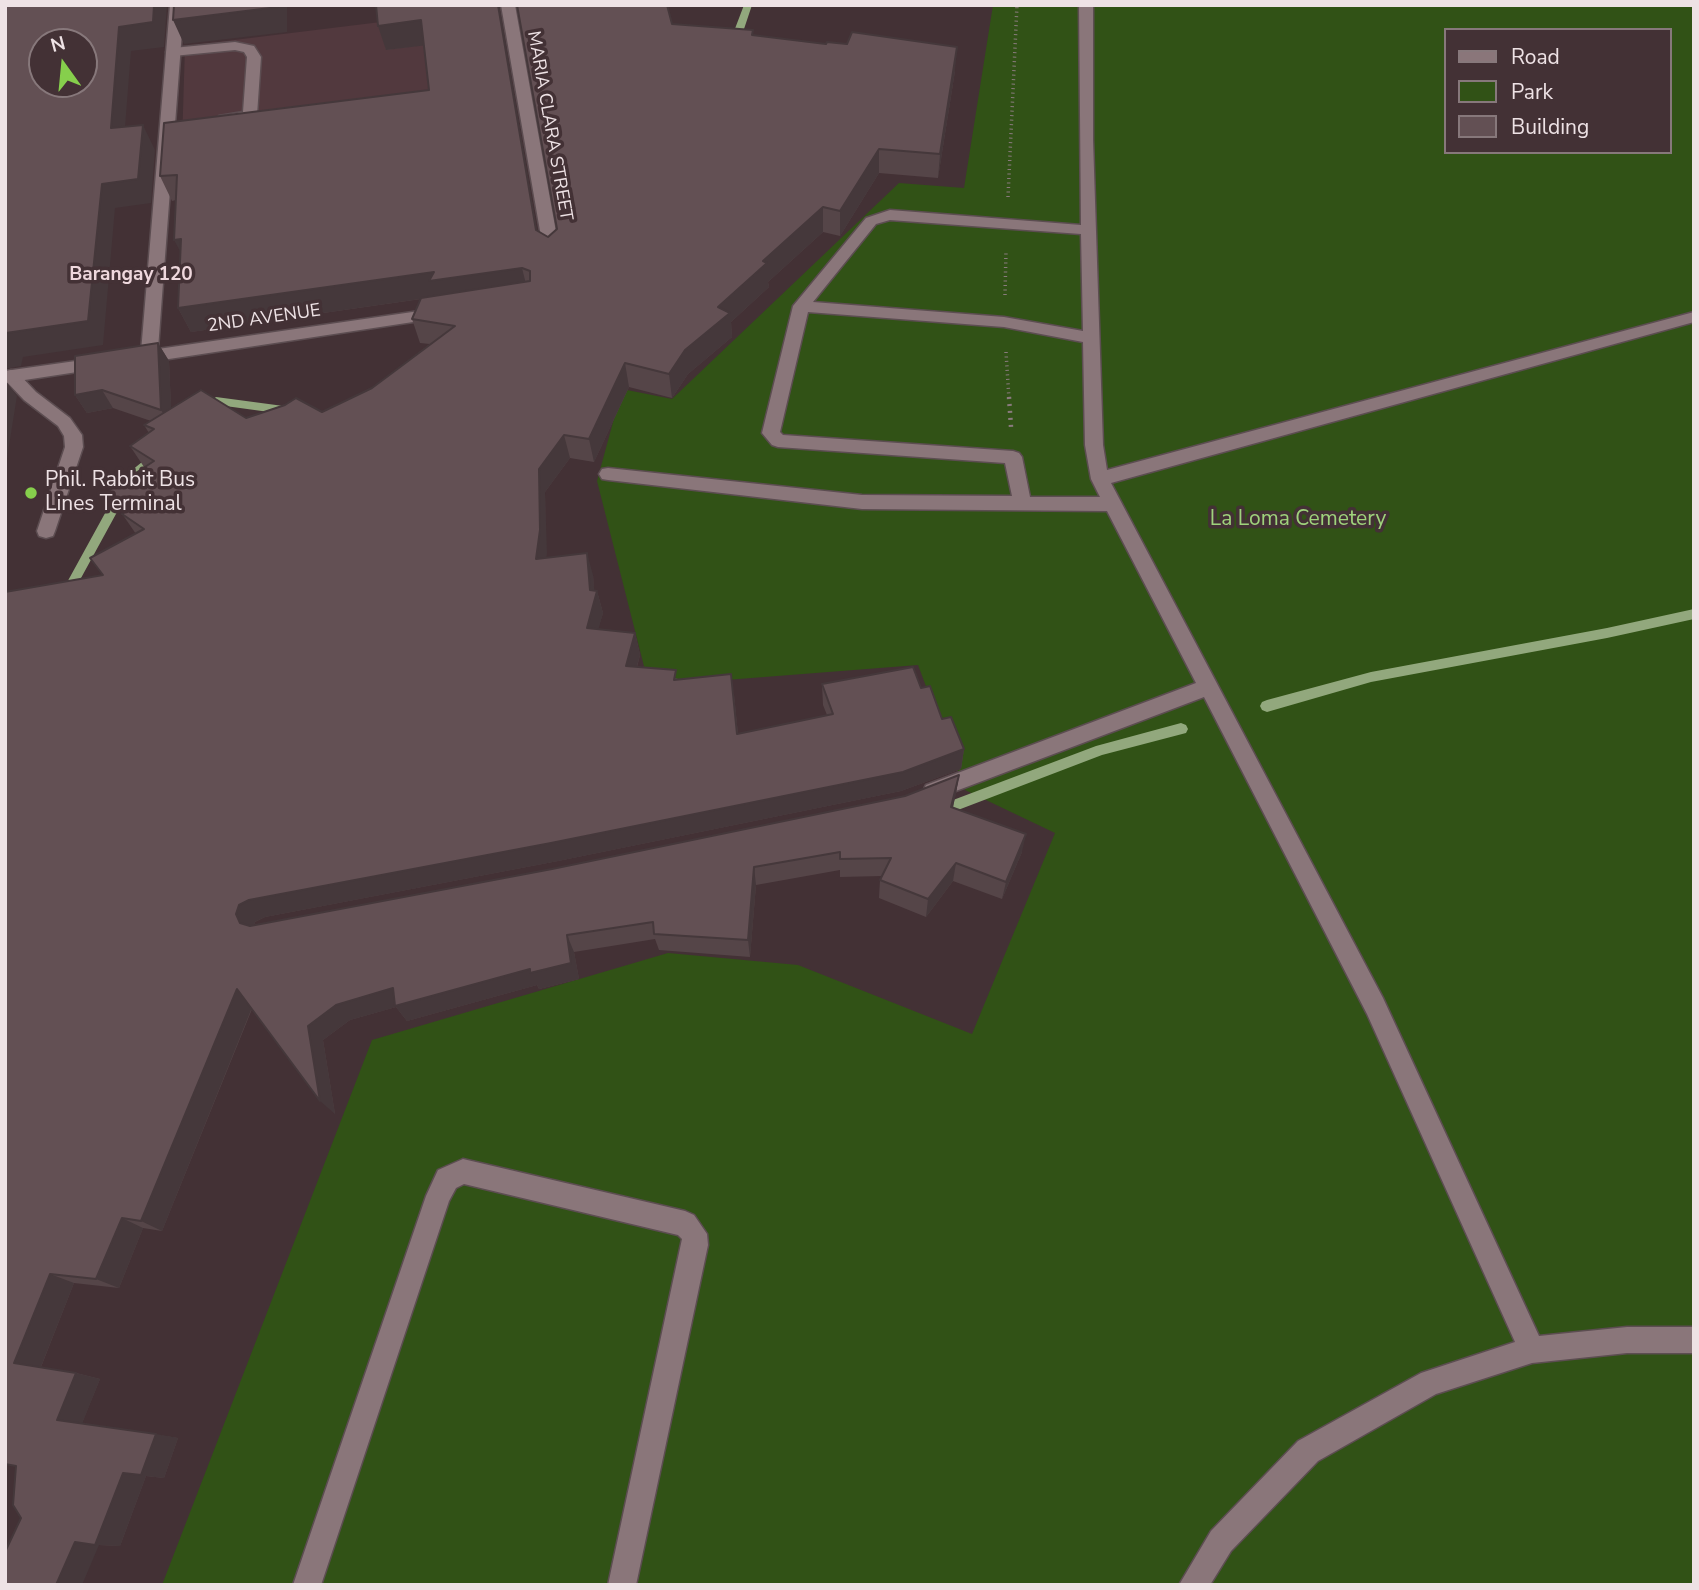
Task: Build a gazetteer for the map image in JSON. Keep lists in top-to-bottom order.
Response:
{
  "streets": {
    "street": ["MARIA CLARA STREET", "2ND AVENUE"]
  },
  "districts": ["Barangay 120"],
  "parks": ["La Loma Cemetery"],
  "places": ["Phil. Rabbit Bus Lines Terminal"],
  "legend": ["Road", "Park", "Building"],
  "north": "top"
}
